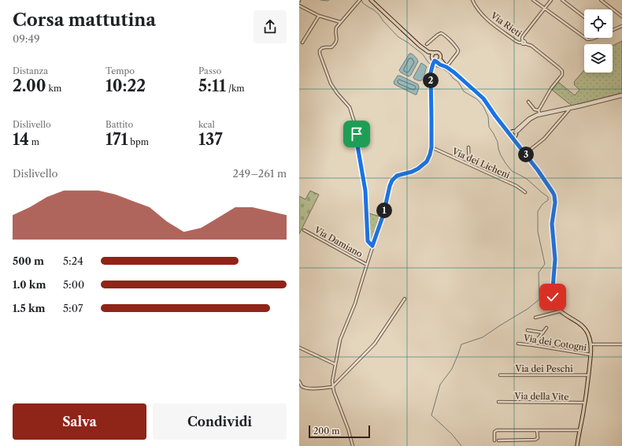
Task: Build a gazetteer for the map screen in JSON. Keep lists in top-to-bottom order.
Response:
{
  "streets": {
    "street": [
      "Via Rieti",
      "Via dei Licheni",
      "Via Damiano",
      "Via dei Cotogni",
      "Via dei Peschi",
      "Via della Vite"
    ]
  },
  "scale_bar": "200 m",
  "page": {
    "heading": ["Corsa mattutina", "09:49"],
    "stats": [
      ["Distanza", "2.00 km"],
      ["Tempo", "10:22"],
      ["Passo", "5:11 /km"],
      ["Dislivello", "14 m"],
      ["Battito", "171 bpm"],
      ["kcal", "137"]
    ],
    "pins": ["2", "3", "1"],
    "chart": ["Dislivello", "249–261 m"],
    "list": [
      {
        "name": "500 m",
        "note": "5:24"
      },
      {
        "name": "1.0 km",
        "note": "5:00"
      },
      {
        "name": "1.5 km",
        "note": "5:07"
      }
    ],
    "buttons": ["Salva", "Condividi"],
    "scale": "200 m"
  }
}
